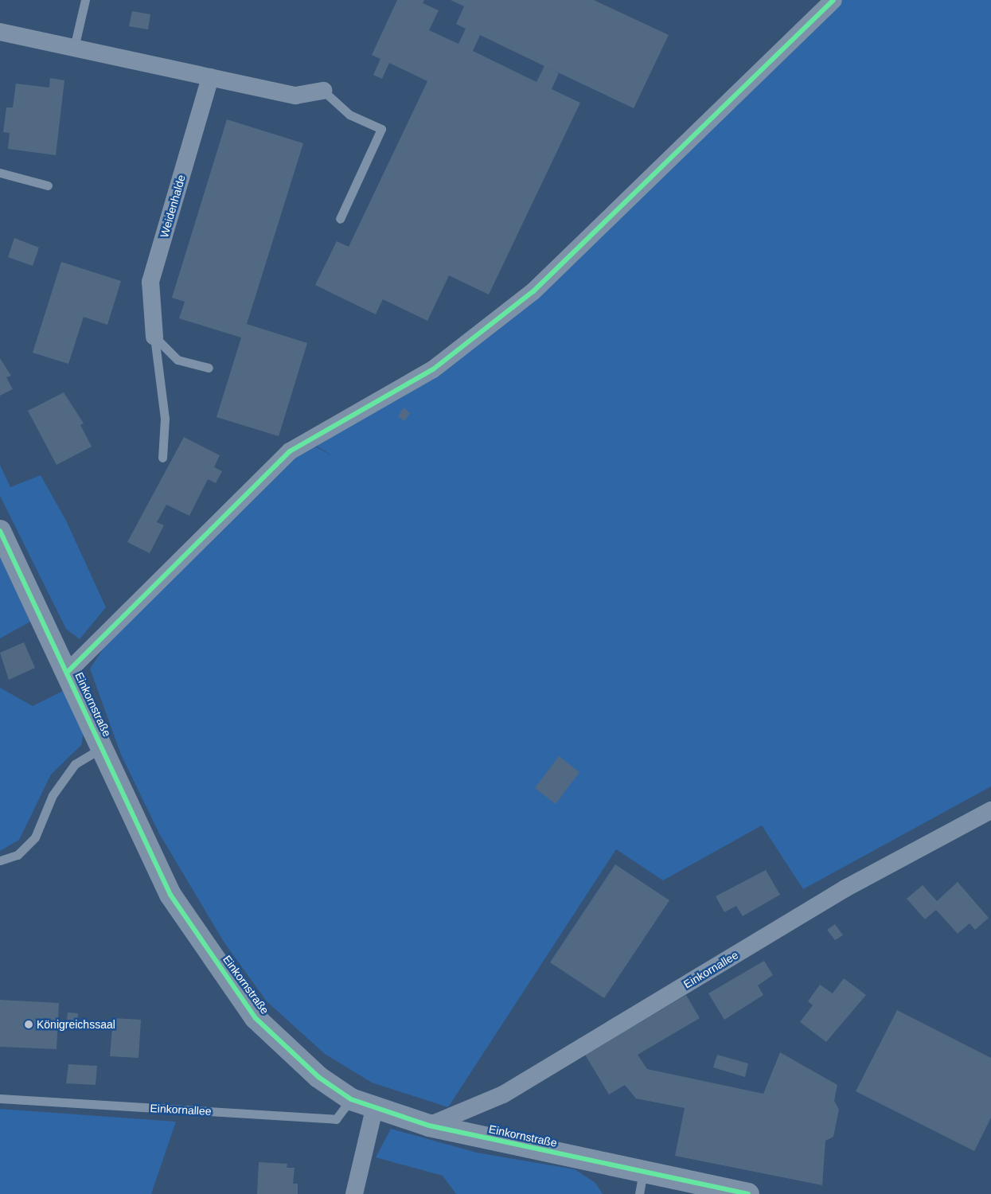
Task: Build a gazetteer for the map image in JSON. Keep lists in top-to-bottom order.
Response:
{
  "streets": {
    "street": ["Weidenhalde", "Einkornstraße", "Einkornallee"]
  },
  "crossings": [
    ["Einkornstraße", "Einkornallee"]
  ],
  "places": ["Königreichssaal"]
}
